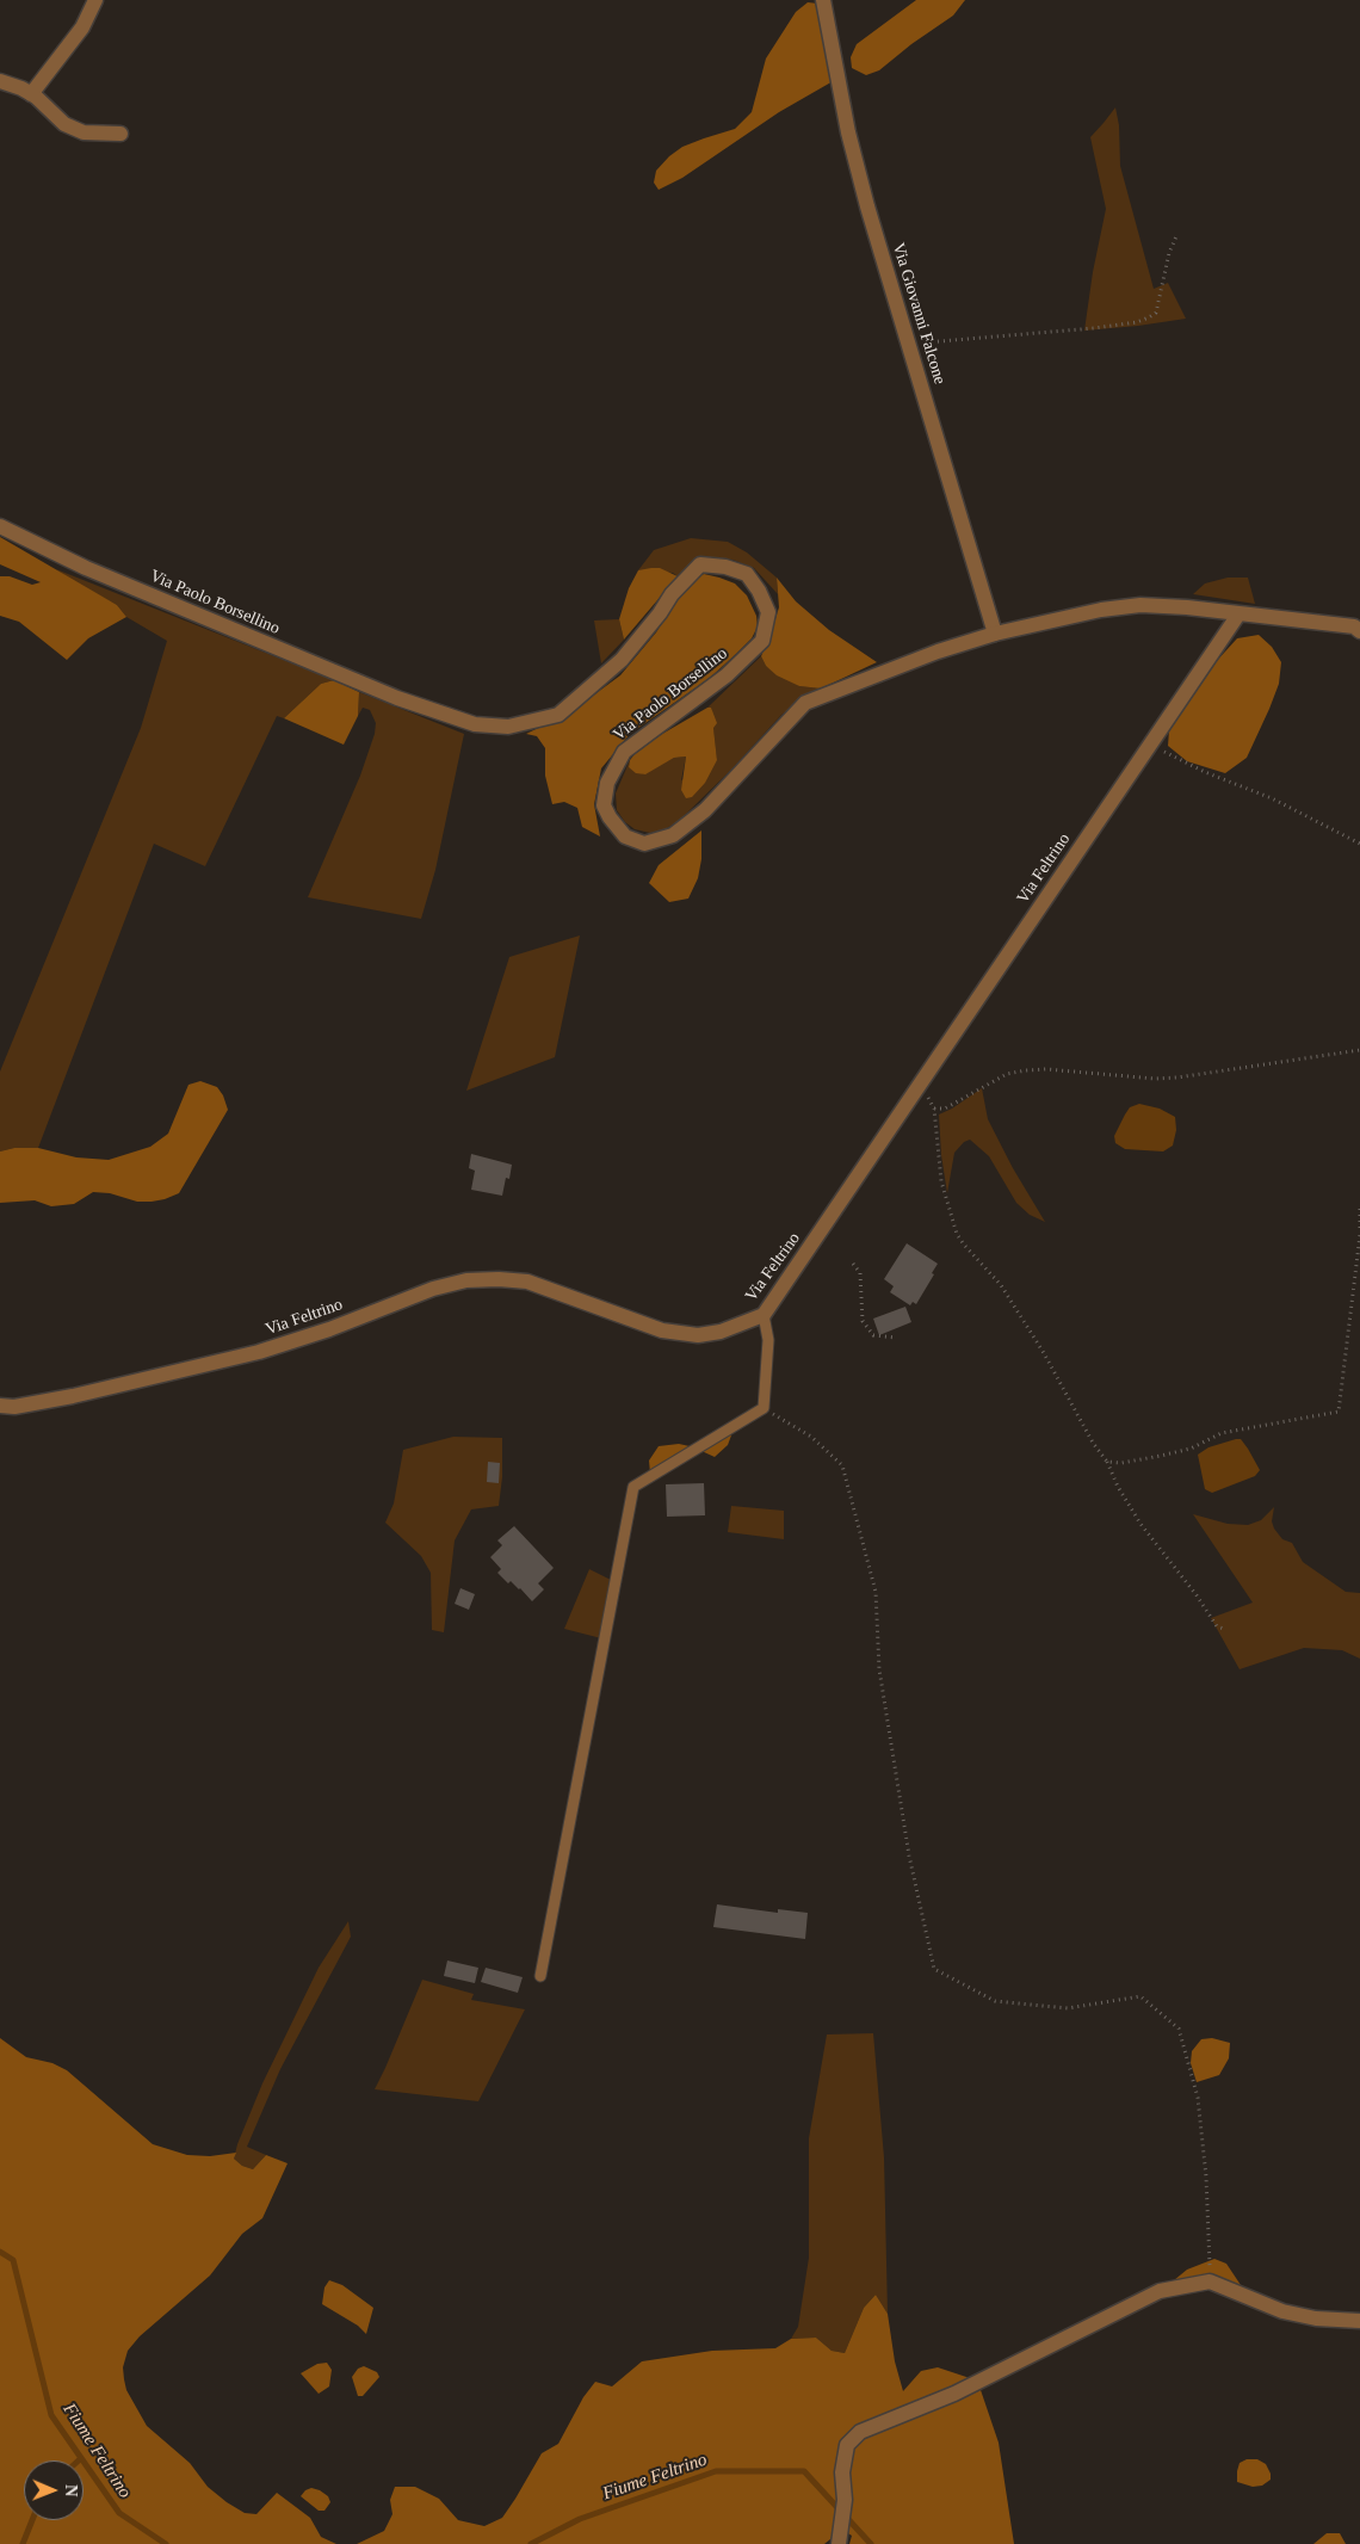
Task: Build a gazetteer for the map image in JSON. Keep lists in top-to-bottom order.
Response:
{
  "streets": {
    "street": ["Via Giovanni Falcone", "Via Paolo Borsellino", "Via Feltrino"]
  },
  "crossings": [
    ["Via Giovanni Falcone", "Via Paolo Borsellino"],
    ["Via Paolo Borsellino", "Via Feltrino"]
  ],
  "water": ["Fiume Feltrino"],
  "north": "right"
}
